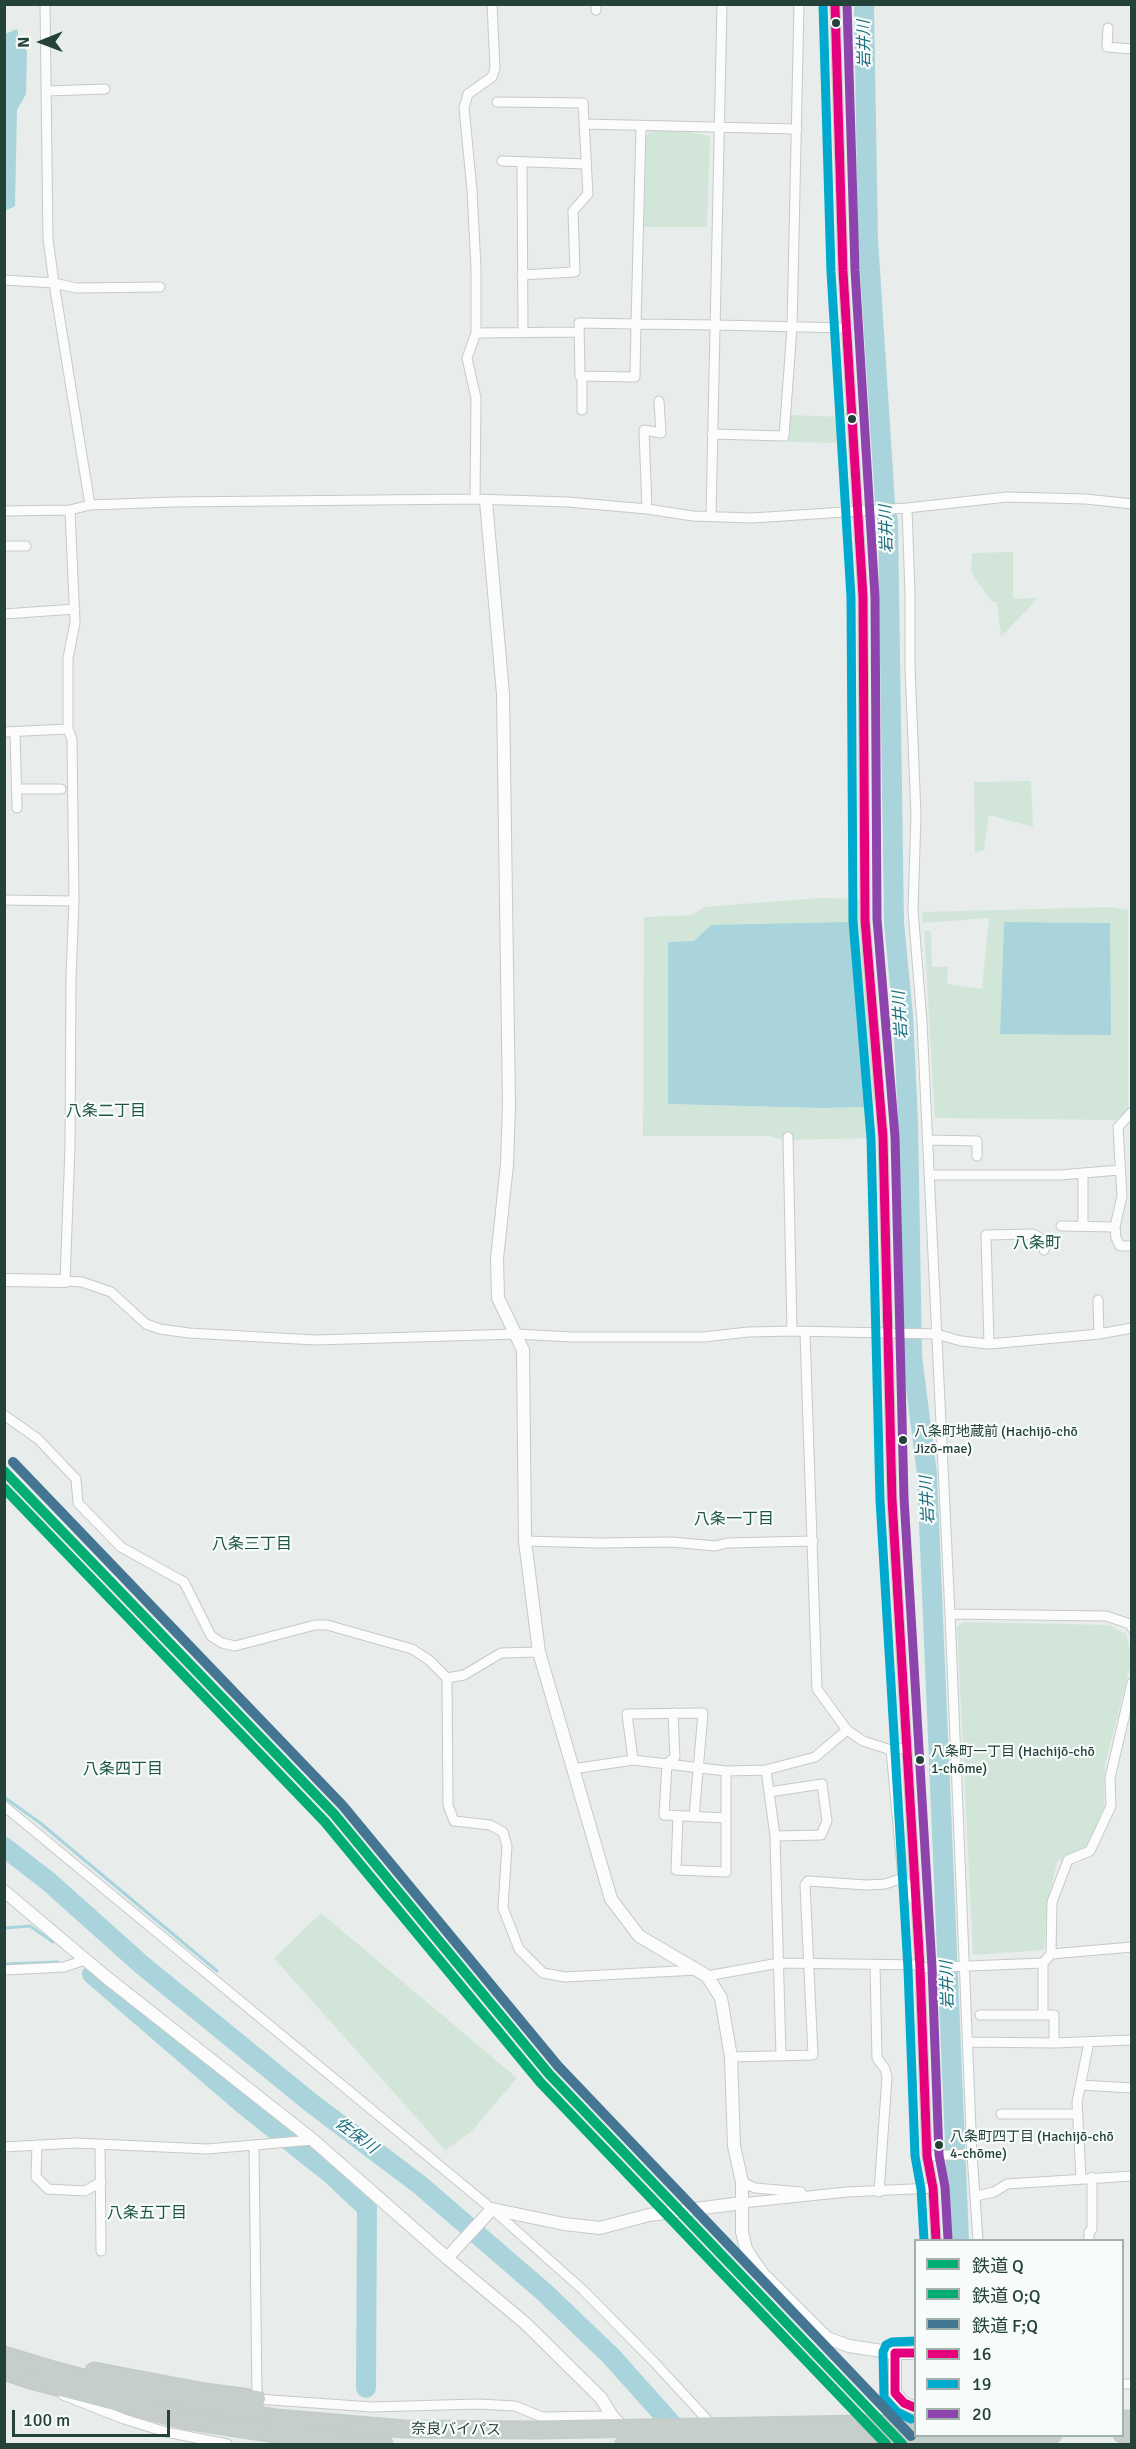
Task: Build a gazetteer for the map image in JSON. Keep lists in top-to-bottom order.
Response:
{
  "streets": {
    "highway": ["奈良バイパス"]
  },
  "districts": [
    "八条二丁目",
    "八条町",
    "八条一丁目",
    "八条三丁目",
    "八条四丁目",
    "八条五丁目"
  ],
  "water": ["岩井川", "佐保川"],
  "places": ["八条町地蔵前 (Hachijō-chō Jizō-mae)", "八条町一丁目 (Hachijō-chō 1-chōme)", "八条町四丁目 (Hachijō-chō 4-chōme)"],
  "lines": [
    "transit line 16",
    "transit line 19",
    "transit line 20",
    "rail line F;Q",
    "rail line Q",
    "rail line O;Q"
  ],
  "legend": [
    "鉄道 Q",
    "鉄道 O;Q",
    "鉄道 F;Q",
    "16",
    "19",
    "20"
  ],
  "scale_bar": "100 m",
  "north": "left"
}
